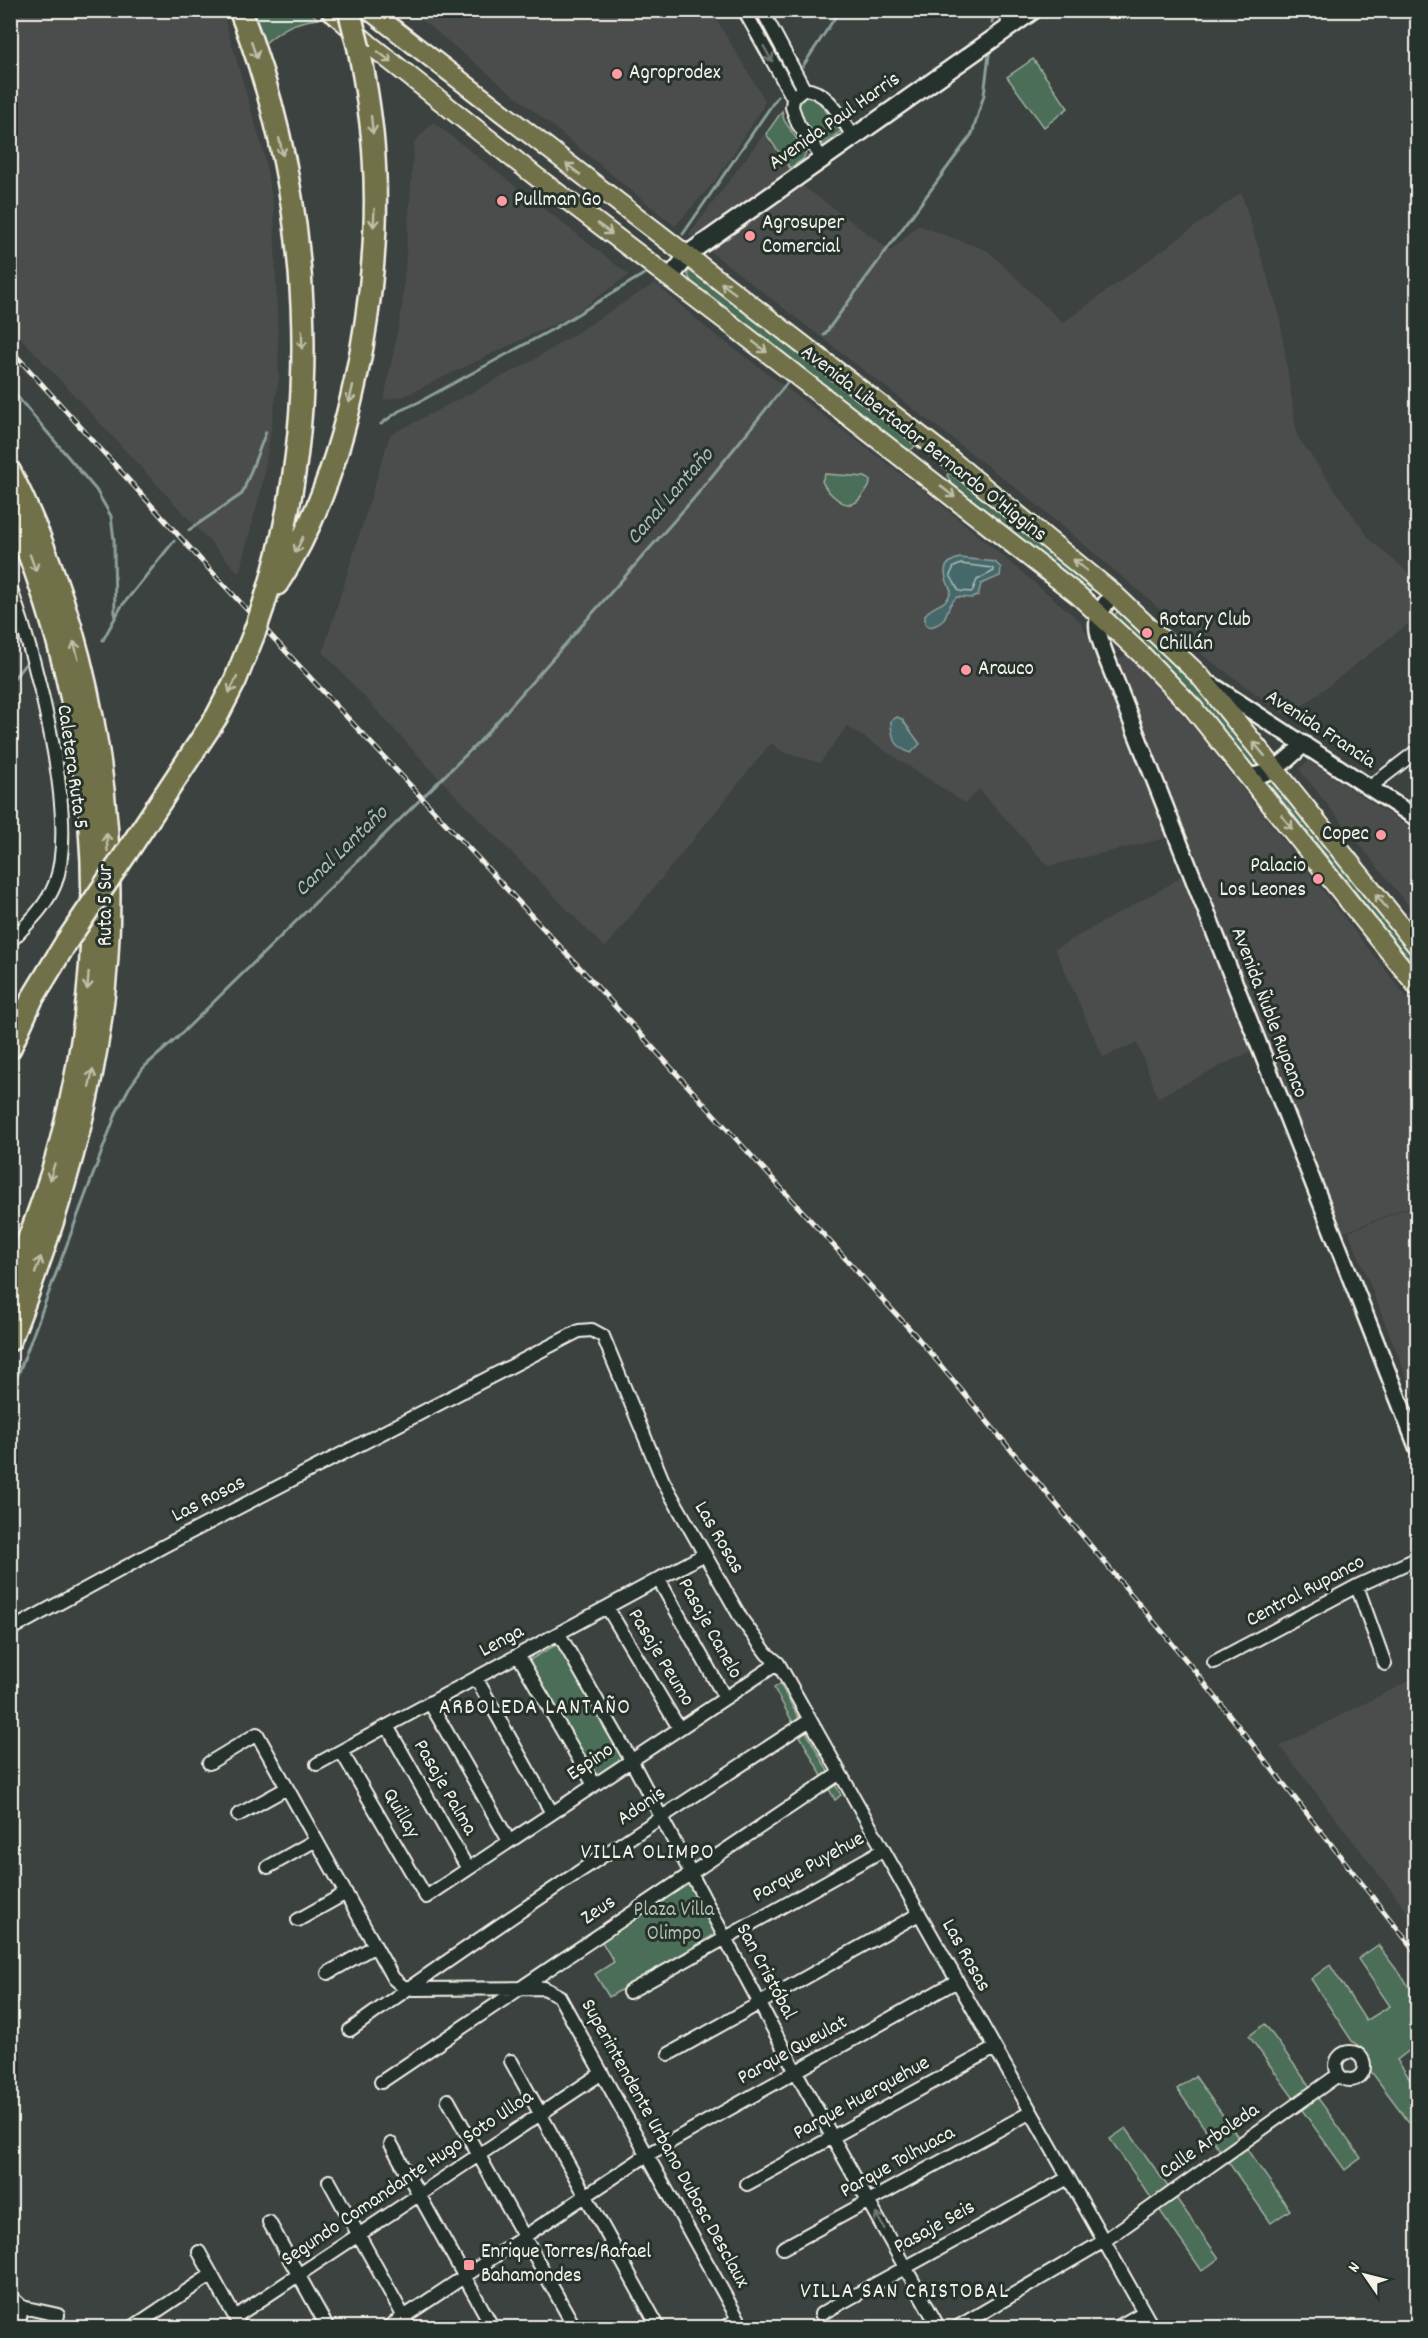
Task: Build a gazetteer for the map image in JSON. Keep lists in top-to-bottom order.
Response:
{
  "streets": {
    "highway": ["Ruta 5 Sur"],
    "main road": ["Avenida Paul Harris", "Avenida Libertador Bernardo O'Higgins"],
    "street": [
      "Avenida Francia",
      "Caletera Ruta 5",
      "Avenida Ñuble Rupanco",
      "Las Rosas",
      "Central Rupanco",
      "Pasaje Canelo",
      "Lenga",
      "Pasaje Peumo",
      "Espino",
      "Pasaje Palma",
      "Adonis",
      "Quillay",
      "Parque Puyehue",
      "Zeus",
      "San Cristóbal",
      "Parque Queulat",
      "Parque Huerquehue",
      "Calle Arboleda",
      "Superintendente Urbano Dubosc Desclaux",
      "Parque Tolhuaca",
      "Segundo Comandante Hugo Soto Ulloa",
      "Pasaje Seis"
    ]
  },
  "crossings": [
    ["Avenida Paul Harris", "Avenida Libertador Bernardo O'Higgins"],
    ["Avenida Libertador Bernardo O'Higgins", "Avenida Francia"],
    ["Avenida Libertador Bernardo O'Higgins", "Avenida Ñuble Rupanco"],
    ["Las Rosas", "Lenga"],
    ["Las Rosas", "Espino"],
    ["Las Rosas", "Adonis"],
    ["Las Rosas", "Parque Puyehue"],
    ["Las Rosas", "Zeus"],
    ["Las Rosas", "Parque Queulat"],
    ["Las Rosas", "Parque Huerquehue"],
    ["Las Rosas", "Calle Arboleda"],
    ["Las Rosas", "Parque Tolhuaca"],
    ["Las Rosas", "Pasaje Seis"],
    ["Pasaje Canelo", "Lenga"],
    ["Pasaje Canelo", "Espino"],
    ["Lenga", "Pasaje Peumo"],
    ["Lenga", "Pasaje Palma"],
    ["Lenga", "Quillay"],
    ["Lenga", "San Cristóbal"],
    ["Pasaje Peumo", "Espino"],
    ["Espino", "Pasaje Palma"],
    ["Espino", "Quillay"],
    ["Espino", "San Cristóbal"],
    ["Adonis", "San Cristóbal"],
    ["Adonis", "Superintendente Urbano Dubosc Desclaux"],
    ["Parque Puyehue", "San Cristóbal"],
    ["Zeus", "San Cristóbal"],
    ["Zeus", "Superintendente Urbano Dubosc Desclaux"],
    ["San Cristóbal", "Parque Queulat"],
    ["San Cristóbal", "Parque Huerquehue"],
    ["San Cristóbal", "Parque Tolhuaca"],
    ["San Cristóbal", "Pasaje Seis"],
    ["Parque Queulat", "Superintendente Urbano Dubosc Desclaux"],
    ["Superintendente Urbano Dubosc Desclaux", "Segundo Comandante Hugo Soto Ulloa"]
  ],
  "districts": ["ARBOLEDA LANTAÑO", "VILLA OLIMPO", "VILLA SAN CRISTOBAL"],
  "water": ["Canal Lantaño"],
  "parks": ["Plaza Villa Olimpo"],
  "places": {
    "other": [
      "Agroprodex",
      "Pullman Go",
      "Agrosuper Comercial",
      "Rotary Club Chillán",
      "Arauco",
      "Copec",
      "Palacio Los Leones"
    ],
    "transit": ["Enrique Torres/Rafael Bahamondes"]
  },
  "north": "top left"
}
